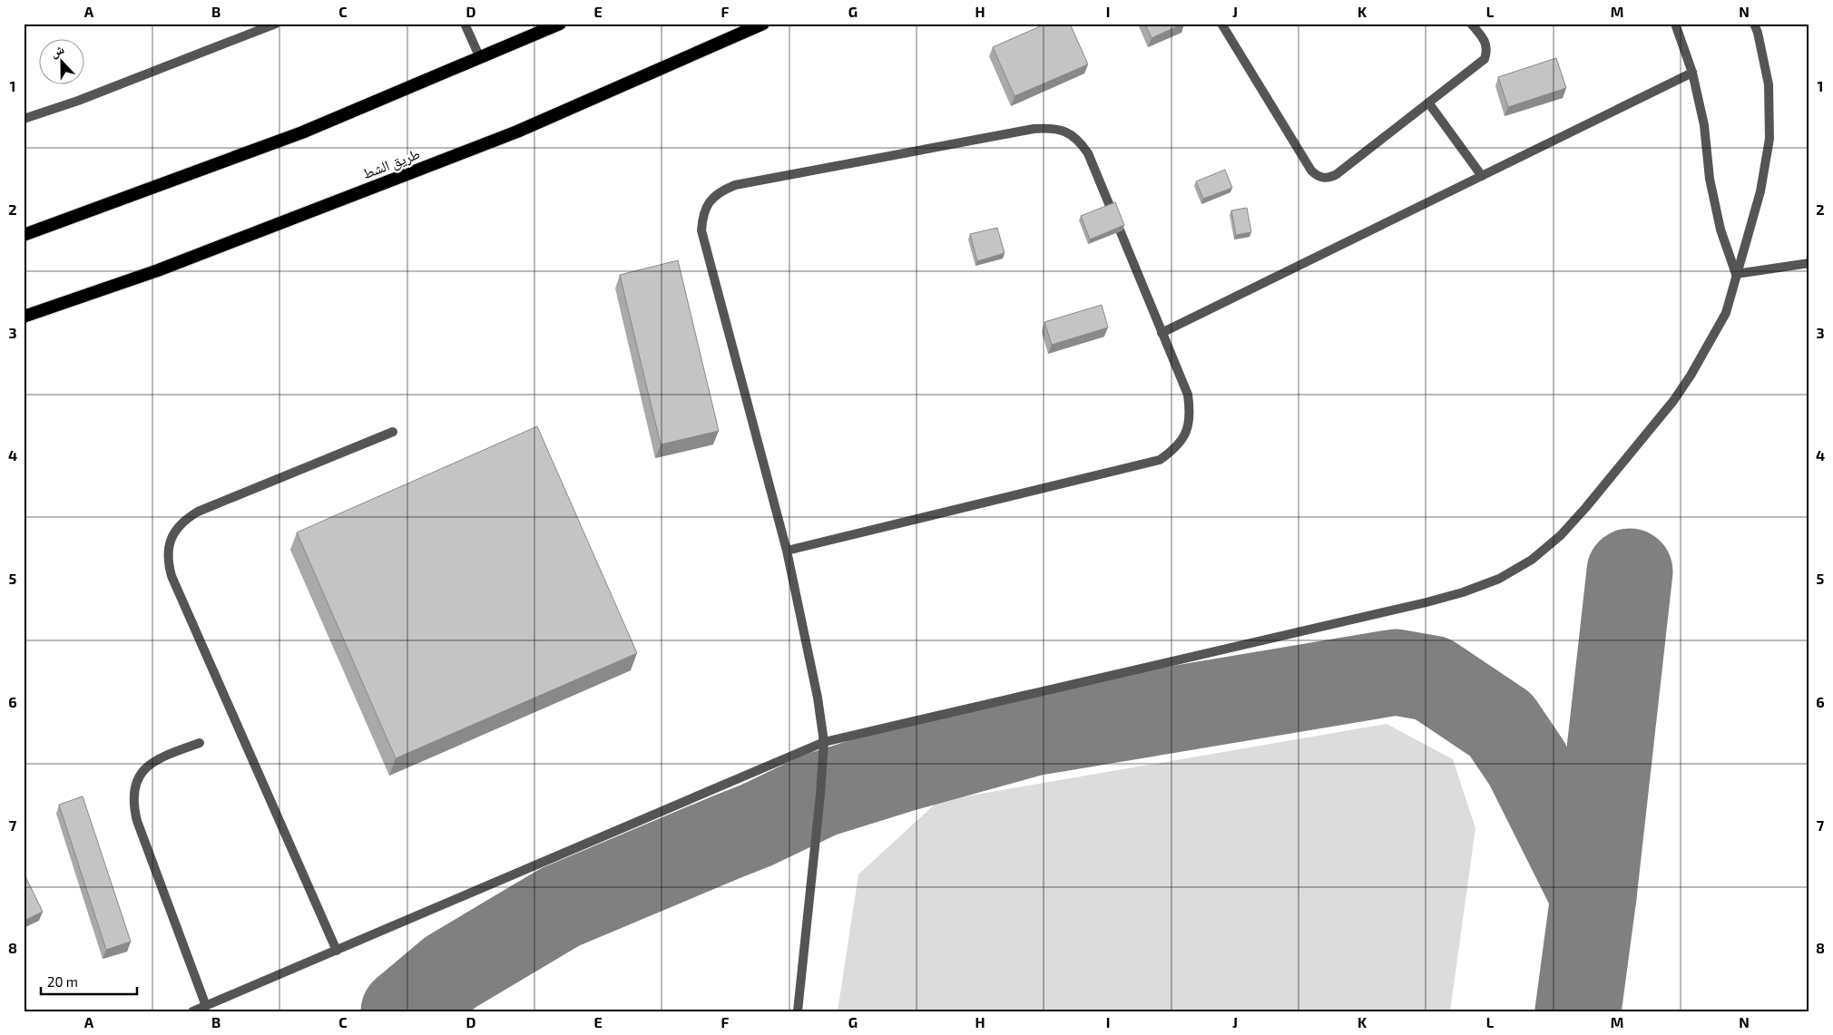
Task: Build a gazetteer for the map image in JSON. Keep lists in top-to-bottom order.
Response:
{
  "streets": {
    "highway": ["طريق الشط"]
  },
  "scale_bar": "20 m",
  "north": "top",
  "grid": {
    "columns": [
      "A",
      "B",
      "C",
      "D",
      "E",
      "F",
      "G",
      "H",
      "I",
      "J",
      "K",
      "L",
      "M",
      "N"
    ],
    "rows": [
      "1",
      "2",
      "3",
      "4",
      "5",
      "6",
      "7",
      "8"
    ]
  }
}
